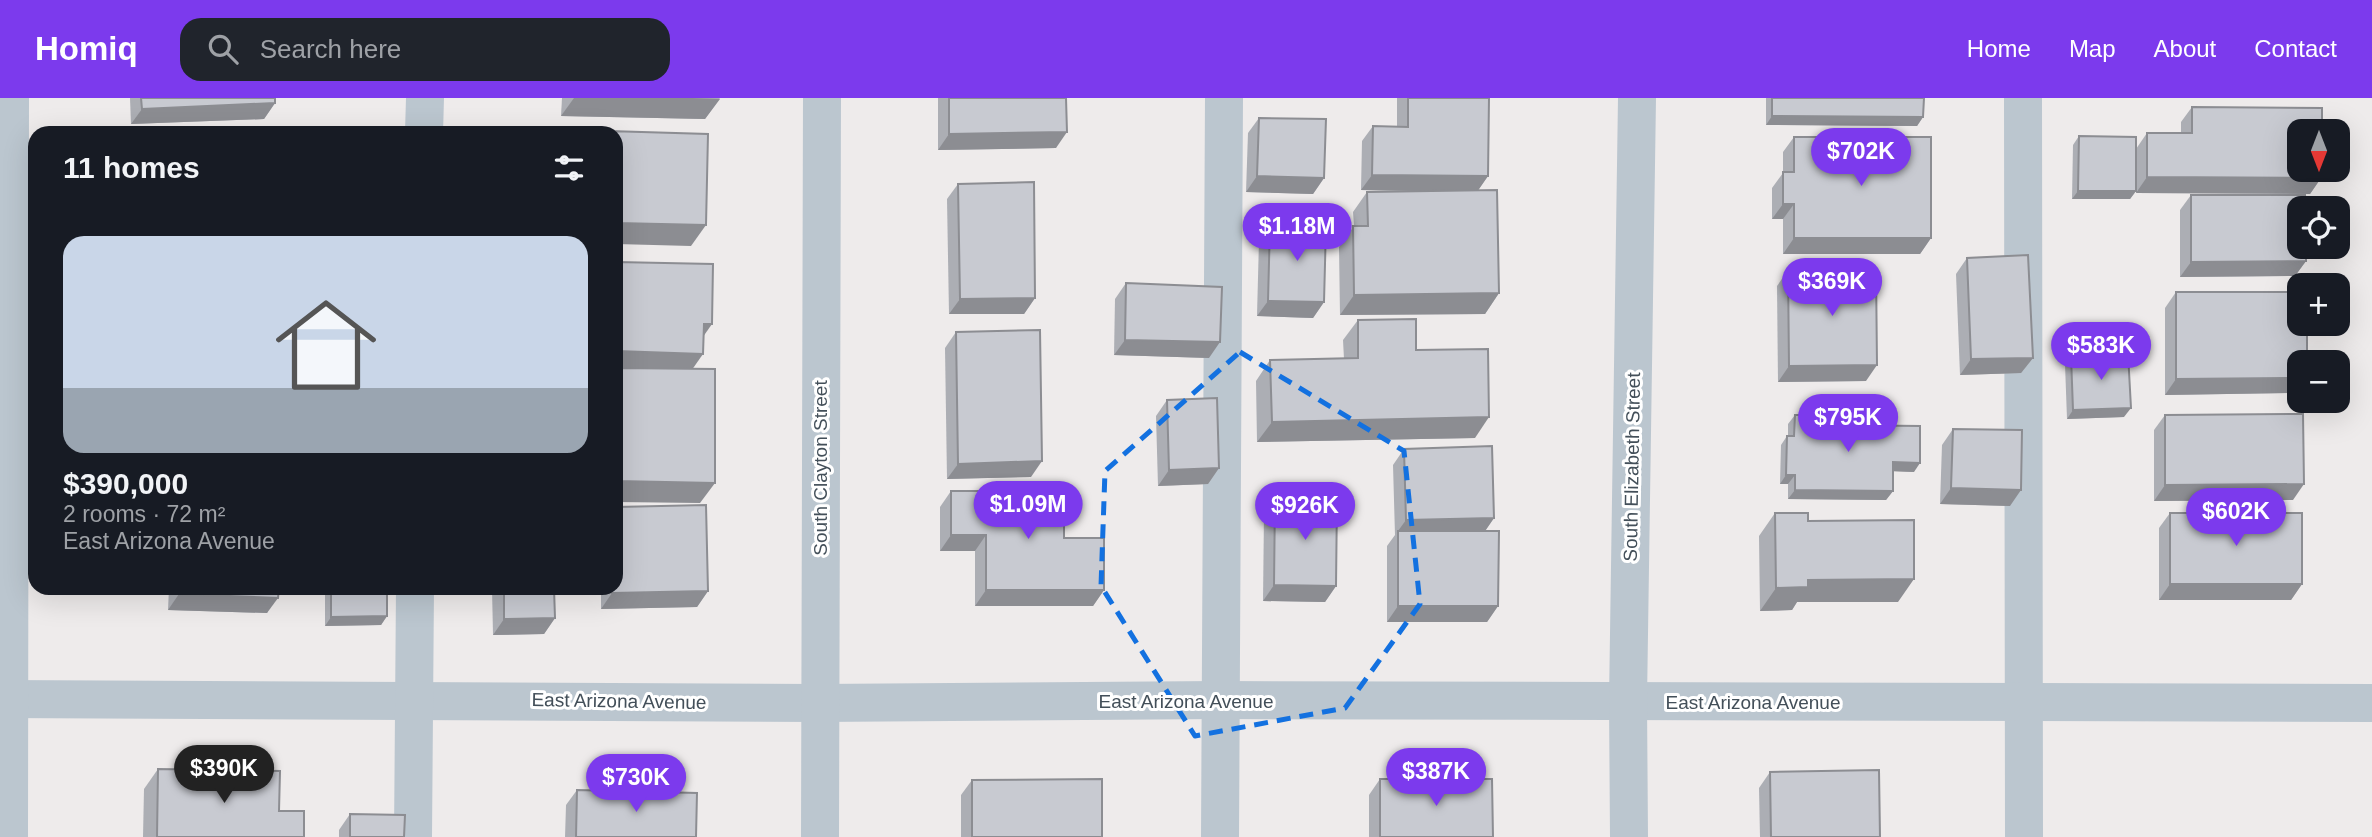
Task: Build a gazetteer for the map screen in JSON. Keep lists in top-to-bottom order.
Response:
{
  "streets": {
    "street": ["South Elizabeth Street", "South Clayton Street", "East Arizona Avenue"]
  },
  "crossings": [
    ["South Elizabeth Street", "East Arizona Avenue"],
    ["South Clayton Street", "East Arizona Avenue"]
  ],
  "north": "bottom",
  "page": {
    "header": "Homiq",
    "search": "Search here",
    "nav": [
      "Home",
      "Map",
      "About",
      "Contact"
    ],
    "map_buttons": ["+", "−"],
    "heading": "11 homes",
    "price": [
      "$702K",
      "$1.18M",
      "$369K",
      "$583K",
      "$795K",
      "$1.09M",
      "$926K",
      "$602K",
      "$390K",
      "$387K",
      "$730K"
    ],
    "list": [
      {
        "name": "$390,000",
        "note": "2 rooms · 72 m² · East Arizona Avenue"
      }
    ]
  }
}
